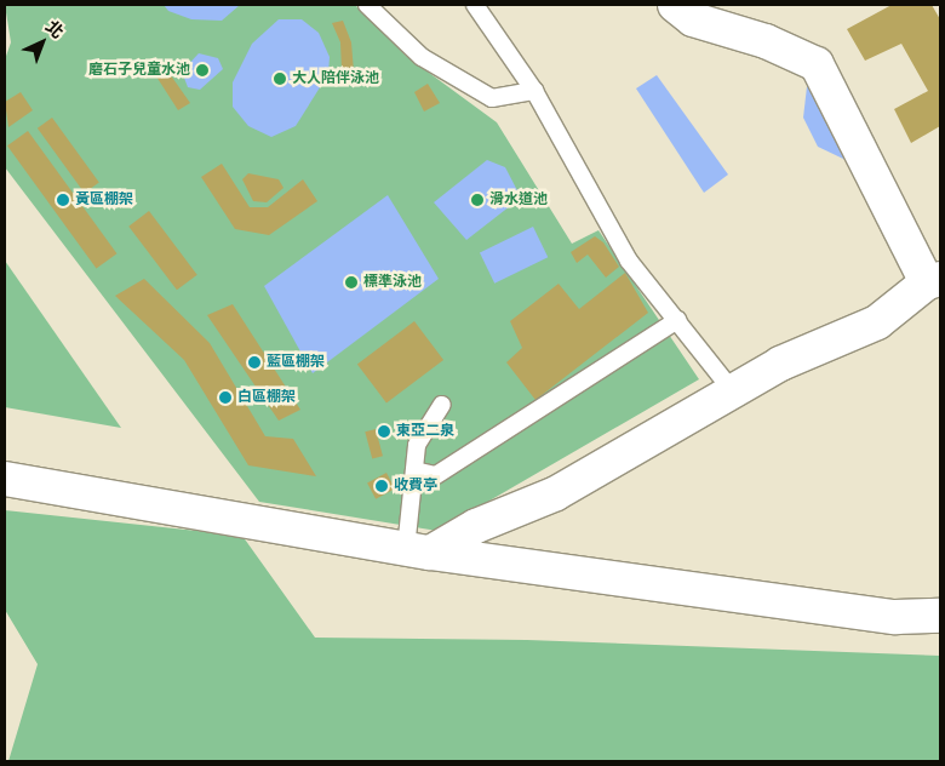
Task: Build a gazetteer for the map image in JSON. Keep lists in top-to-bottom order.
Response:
{
  "places": [
    "磨石子兒童水池",
    "大人陪伴泳池",
    "黃區棚架",
    "滑水道池",
    "標準泳池",
    "藍區棚架",
    "白區棚架",
    "東亞二泉",
    "收費亭"
  ],
  "north": "top right"
}
